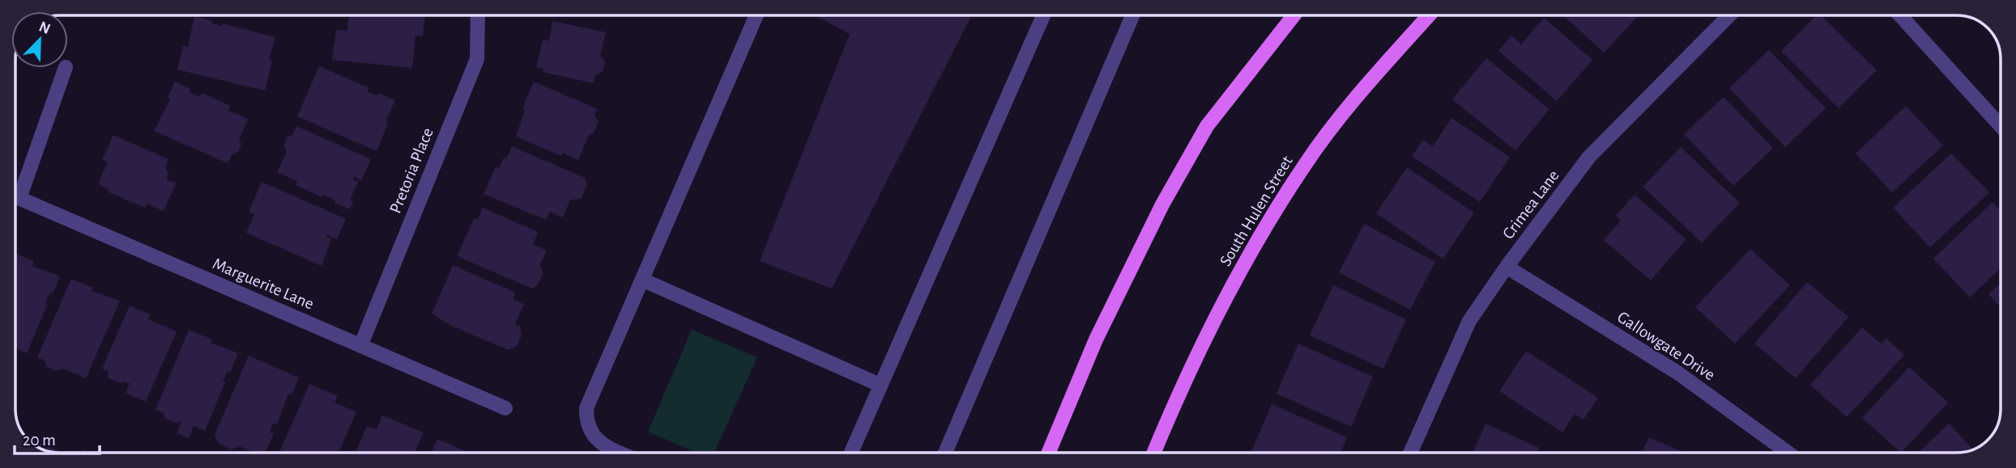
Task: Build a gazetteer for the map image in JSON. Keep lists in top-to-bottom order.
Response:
{
  "streets": {
    "main road": ["South Hulen Street"],
    "street": [
      "Pretoria Place",
      "Crimea Lane",
      "Marguerite Lane",
      "Gallowgate Drive"
    ]
  },
  "crossings": [
    ["Pretoria Place", "Marguerite Lane"],
    ["Crimea Lane", "Gallowgate Drive"]
  ],
  "scale_bar": "20 m",
  "north": "top right"
}
